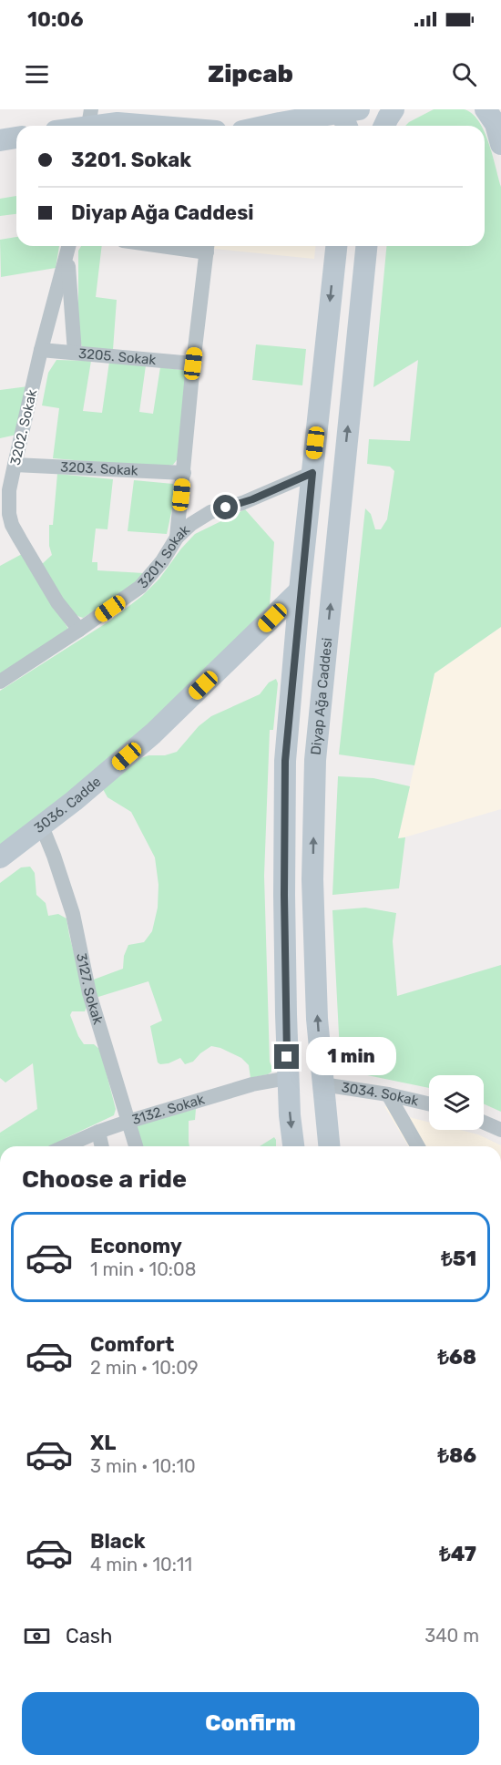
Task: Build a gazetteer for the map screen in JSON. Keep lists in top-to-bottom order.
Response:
{
  "streets": {
    "main road": ["Diyap Ağa Caddesi", "3036. Cadde"],
    "street": [
      "3205. Sokak",
      "3202. Sokak",
      "3203. Sokak",
      "3201. Sokak",
      "3127. Sokak",
      "3034. Sokak",
      "3132. Sokak"
    ]
  },
  "crossings": [
    ["3205. Sokak", "3202. Sokak"],
    ["3202. Sokak", "3203. Sokak"],
    ["3202. Sokak", "3201. Sokak"],
    ["Diyap Ağa Caddesi", "3034. Sokak"],
    ["3036. Cadde", "3127. Sokak"],
    ["3127. Sokak", "3132. Sokak"]
  ],
  "page": {
    "status": "10:06",
    "header": "Zipcab",
    "banner": ["3201. Sokak", "Diyap Ağa Caddesi"],
    "bubble": "1 min",
    "heading": "Choose a ride",
    "list": [
      {
        "name": "Economy",
        "note": "1 min · 10:08",
        "value": "₺51"
      },
      {
        "name": "Comfort",
        "note": "2 min · 10:09",
        "value": "₺68"
      },
      {
        "name": "XL",
        "note": "3 min · 10:10",
        "value": "₺86"
      },
      {
        "name": "Black",
        "note": "4 min · 10:11",
        "value": "₺47"
      }
    ],
    "pay": ["Cash", "340 m"],
    "buttons": "Confirm"
  }
}
